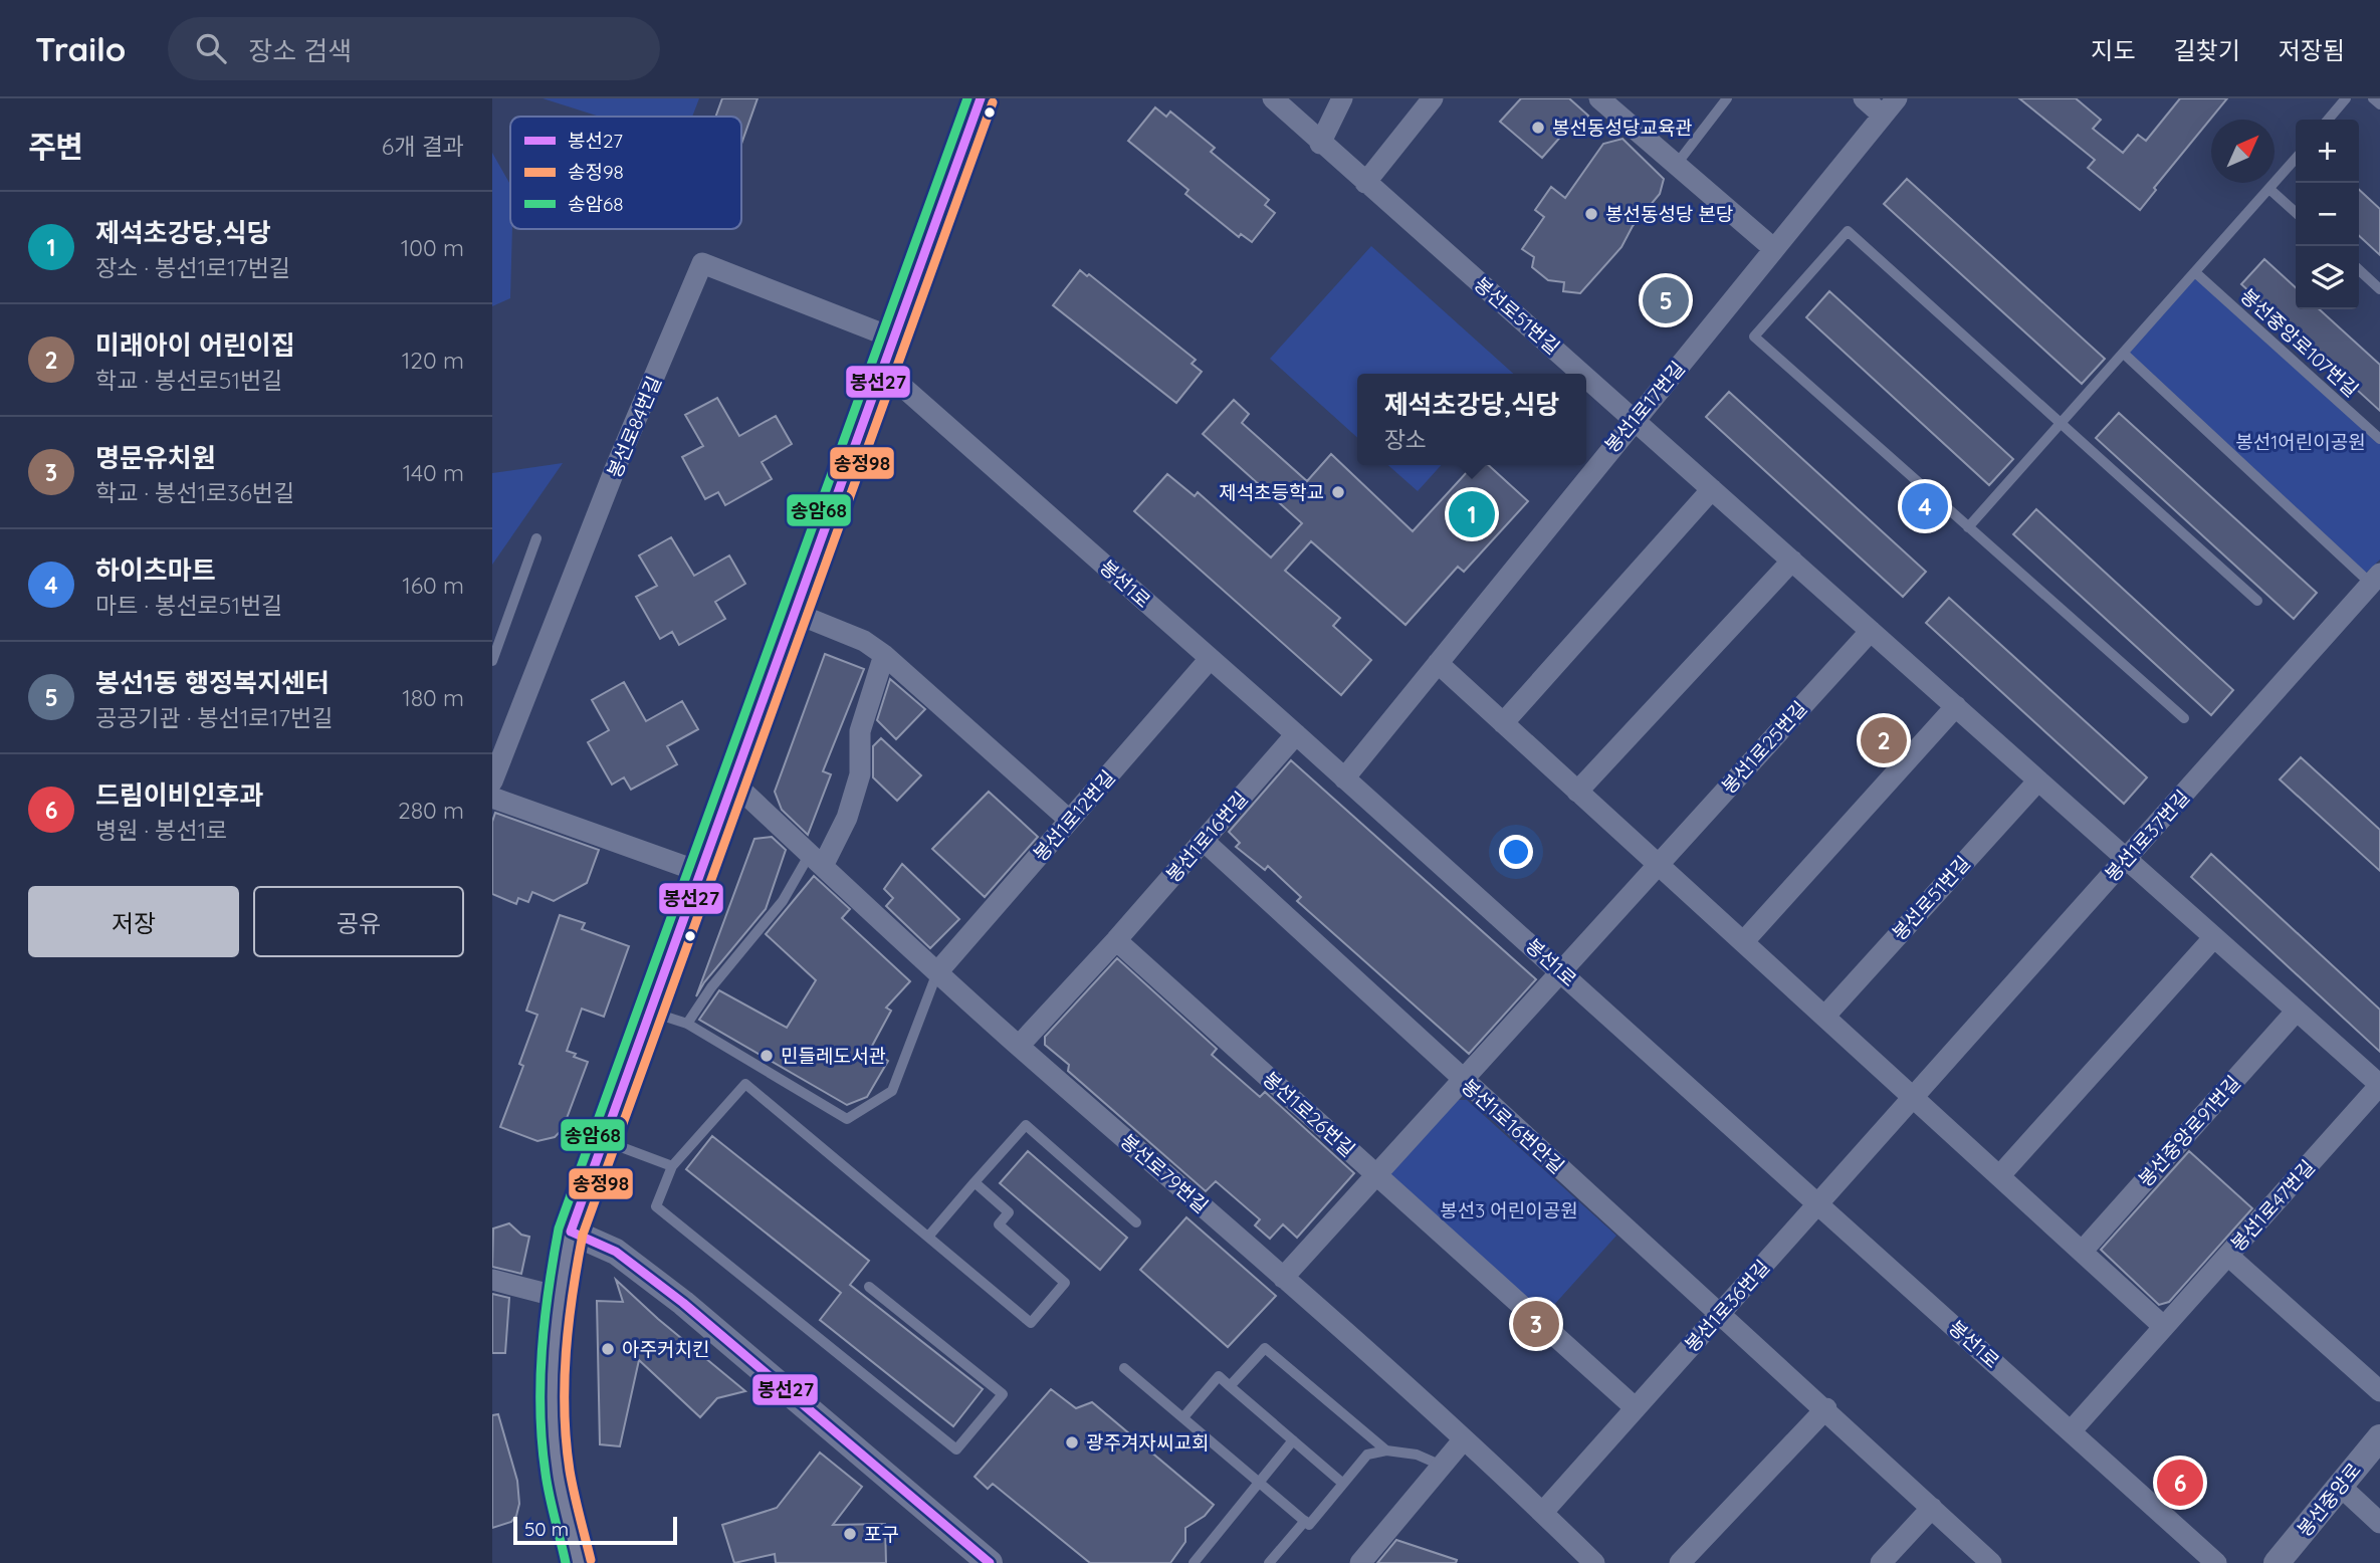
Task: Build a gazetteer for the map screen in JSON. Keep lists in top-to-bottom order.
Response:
{
  "streets": {
    "street": [
      "봉선로51번길",
      "봉선1로17번길",
      "봉선로84번길",
      "봉선1로",
      "봉선1로25번길",
      "봉선1로12번길",
      "봉선1로37번길",
      "봉선1로16번길",
      "봉선1로26번길",
      "봉선1로16번안길",
      "봉선중앙로91번길",
      "봉선로79번길",
      "봉선1로47번길",
      "봉선1로36번길",
      "봉선중앙로"
    ],
    "lane": ["봉선중앙로107번길"]
  },
  "crossings": [
    ["봉선로51번길", "봉선1로17번길"],
    ["봉선로51번길", "봉선1로25번길"],
    ["봉선로51번길", "봉선1로37번길"],
    ["봉선1로17번길", "봉선1로"],
    ["봉선1로", "봉선1로25번길"],
    ["봉선1로", "봉선1로12번길"],
    ["봉선1로", "봉선1로37번길"],
    ["봉선1로", "봉선1로16번길"],
    ["봉선1로", "봉선1로47번길"],
    ["봉선1로", "봉선1로36번길"],
    ["봉선1로12번길", "봉선로79번길"],
    ["봉선1로37번길", "봉선1로36번길"],
    ["봉선1로16번길", "봉선1로26번길"],
    ["봉선1로16번길", "봉선1로16번안길"],
    ["봉선1로16번길", "봉선로79번길"],
    ["봉선1로26번길", "봉선1로36번길"],
    ["봉선1로16번안길", "봉선1로36번길"],
    ["봉선로79번길", "봉선1로36번길"]
  ],
  "parks": ["봉선1어린이공원", "봉선3 어린이공원"],
  "places": [
    "봉선동성당교육관",
    "봉선동성당 본당",
    "제석초등학교",
    "민들레도서관",
    "아주커치킨",
    "광주겨자씨교회",
    "포구"
  ],
  "lines": ["transit line 봉선27", "transit line 송암68", "transit line 송정98"],
  "legend": ["봉선27", "송정98", "송암68"],
  "scale_bar": "50 m",
  "north": "top right",
  "page": {
    "header": "Trailo",
    "search": "장소 검색",
    "nav": ["지도", "길찾기", "저장됨"],
    "heading": ["주변", "6개 결과"],
    "map_buttons": ["+", "−"],
    "list": [
      {
        "mark": "1",
        "name": "제석초강당,식당",
        "note": "장소 · 봉선1로17번길",
        "value": "100 m"
      },
      {
        "mark": "2",
        "name": "미래아이 어린이집",
        "note": "학교 · 봉선로51번길",
        "value": "120 m"
      },
      {
        "mark": "3",
        "name": "명문유치원",
        "note": "학교 · 봉선1로36번길",
        "value": "140 m"
      },
      {
        "mark": "4",
        "name": "하이츠마트",
        "note": "마트 · 봉선로51번길",
        "value": "160 m"
      },
      {
        "mark": "5",
        "name": "봉선1동 행정복지센터",
        "note": "공공기관 · 봉선1로17번길",
        "value": "180 m"
      },
      {
        "mark": "6",
        "name": "드림이비인후과",
        "note": "병원 · 봉선1로",
        "value": "280 m"
      }
    ],
    "pins": [
      "5",
      "4",
      "1",
      "2",
      "3",
      "6"
    ],
    "popup": ["제석초강당,식당", "장소"],
    "buttons": ["저장", "공유"],
    "scale": "50 m"
  }
}
